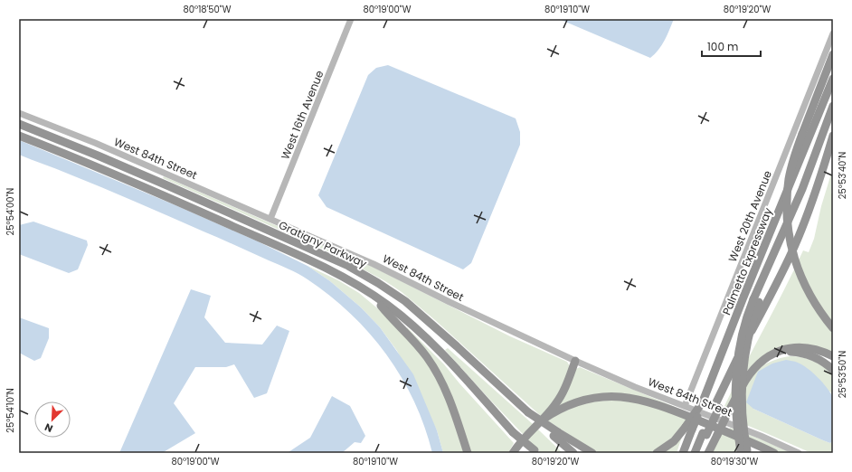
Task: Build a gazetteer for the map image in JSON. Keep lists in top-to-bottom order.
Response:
{
  "streets": {
    "highway": ["Gratigny Parkway", "Palmetto Expressway"],
    "street": ["West 16th Avenue", "West 84th Street", "West 20th Avenue"]
  },
  "crossings": [
    ["West 16th Avenue", "West 84th Street"],
    ["West 84th Street", "West 20th Avenue"]
  ],
  "scale_bar": "100 m",
  "north": "bottom left",
  "coordinates": [
    "80°18'50\"W",
    "80°19'00\"W",
    "80°19'10\"W",
    "80°19'20\"W",
    "25°53'40\"N",
    "25°54'00\"N",
    "25°53'50\"N",
    "25°54'10\"N",
    "80°19'30\"W"
  ]
}
